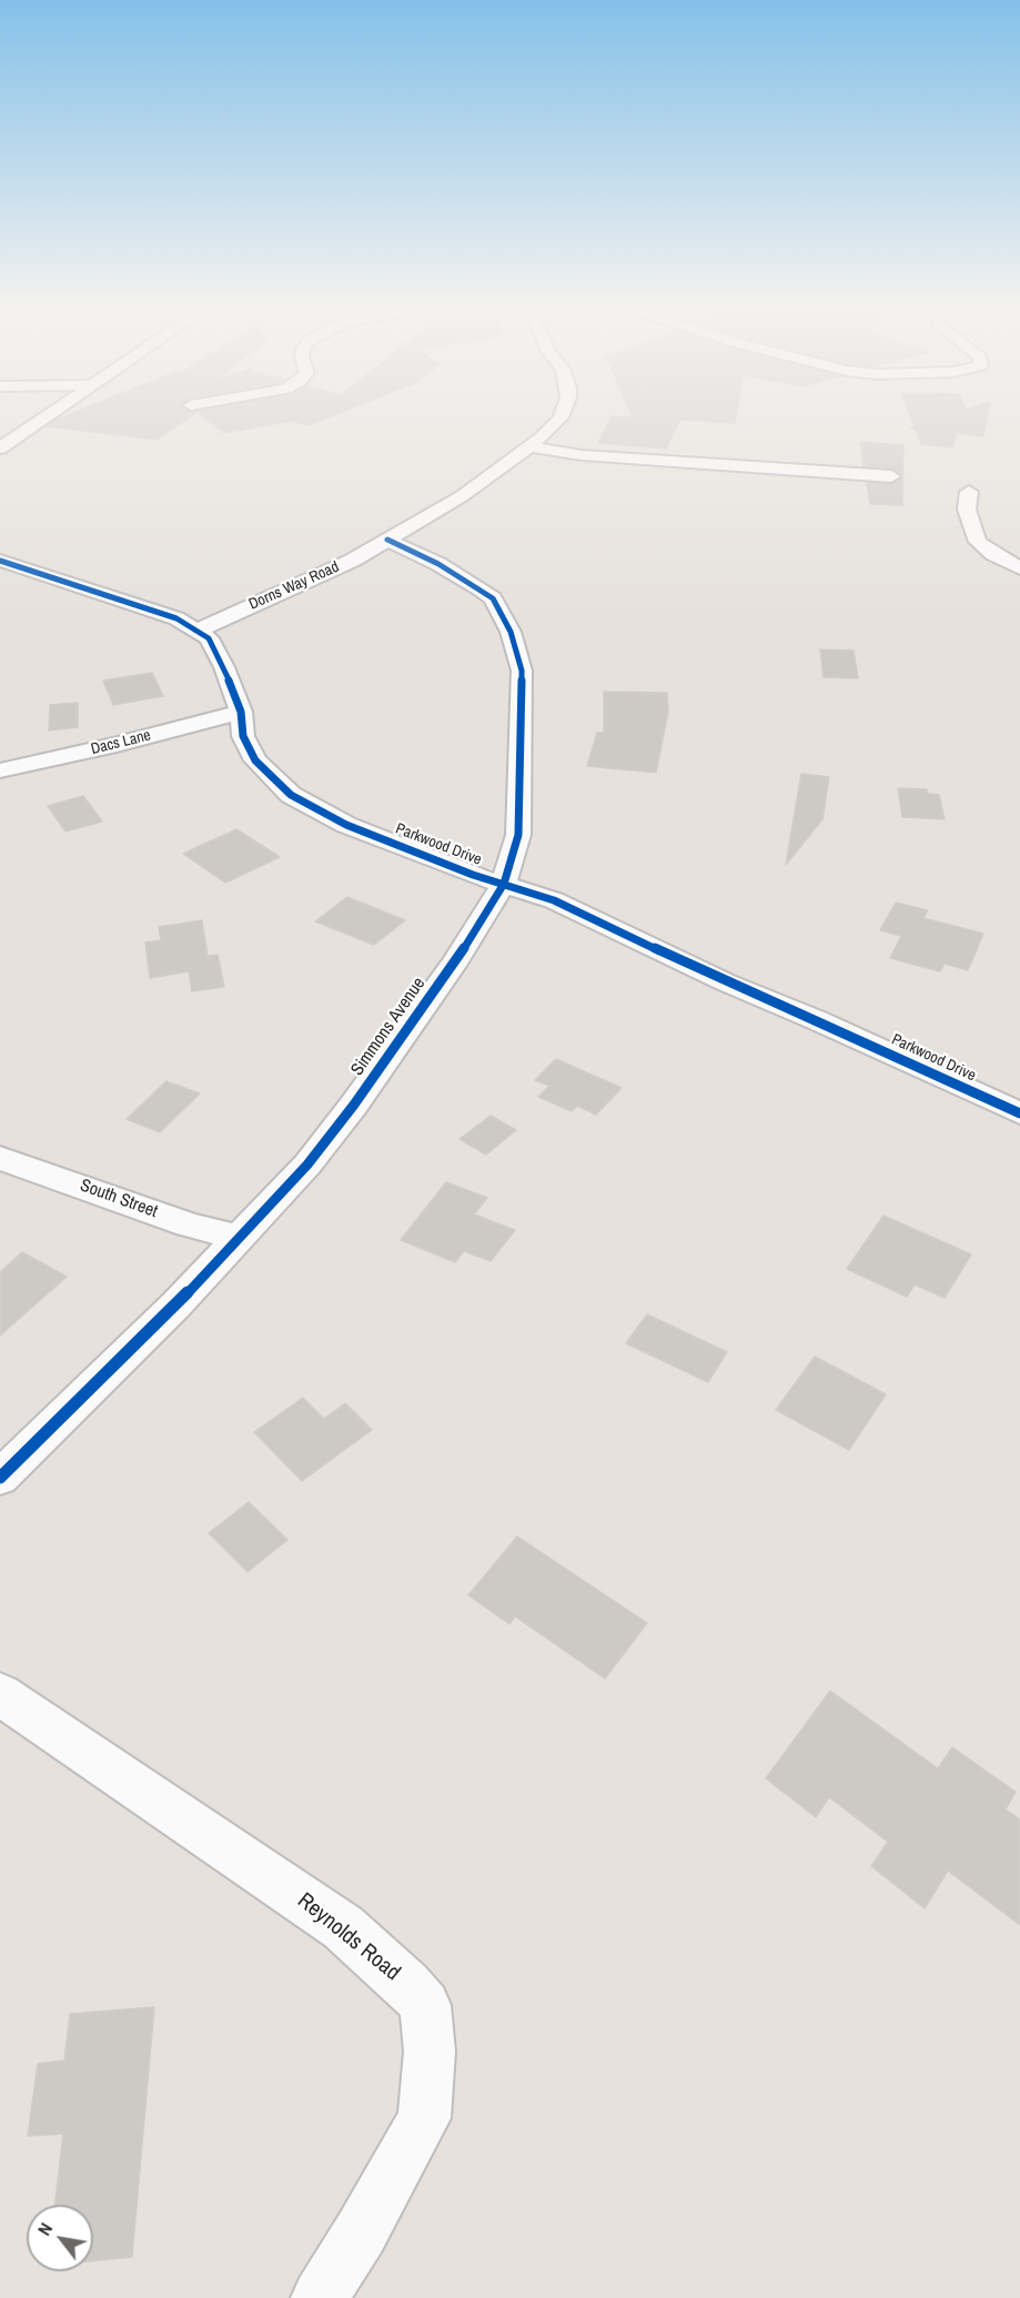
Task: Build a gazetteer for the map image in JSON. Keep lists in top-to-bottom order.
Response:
{
  "streets": {
    "street": [
      "Dorns Way Road",
      "Dacs Lane",
      "Parkwood Drive",
      "Simmons Avenue",
      "South Street",
      "Reynolds Road"
    ]
  },
  "crossings": [
    ["Dorns Way Road", "Parkwood Drive"],
    ["Dorns Way Road", "Simmons Avenue"],
    ["Dacs Lane", "Parkwood Drive"],
    ["Parkwood Drive", "Simmons Avenue"],
    ["Simmons Avenue", "South Street"]
  ],
  "north": "top left"
}
